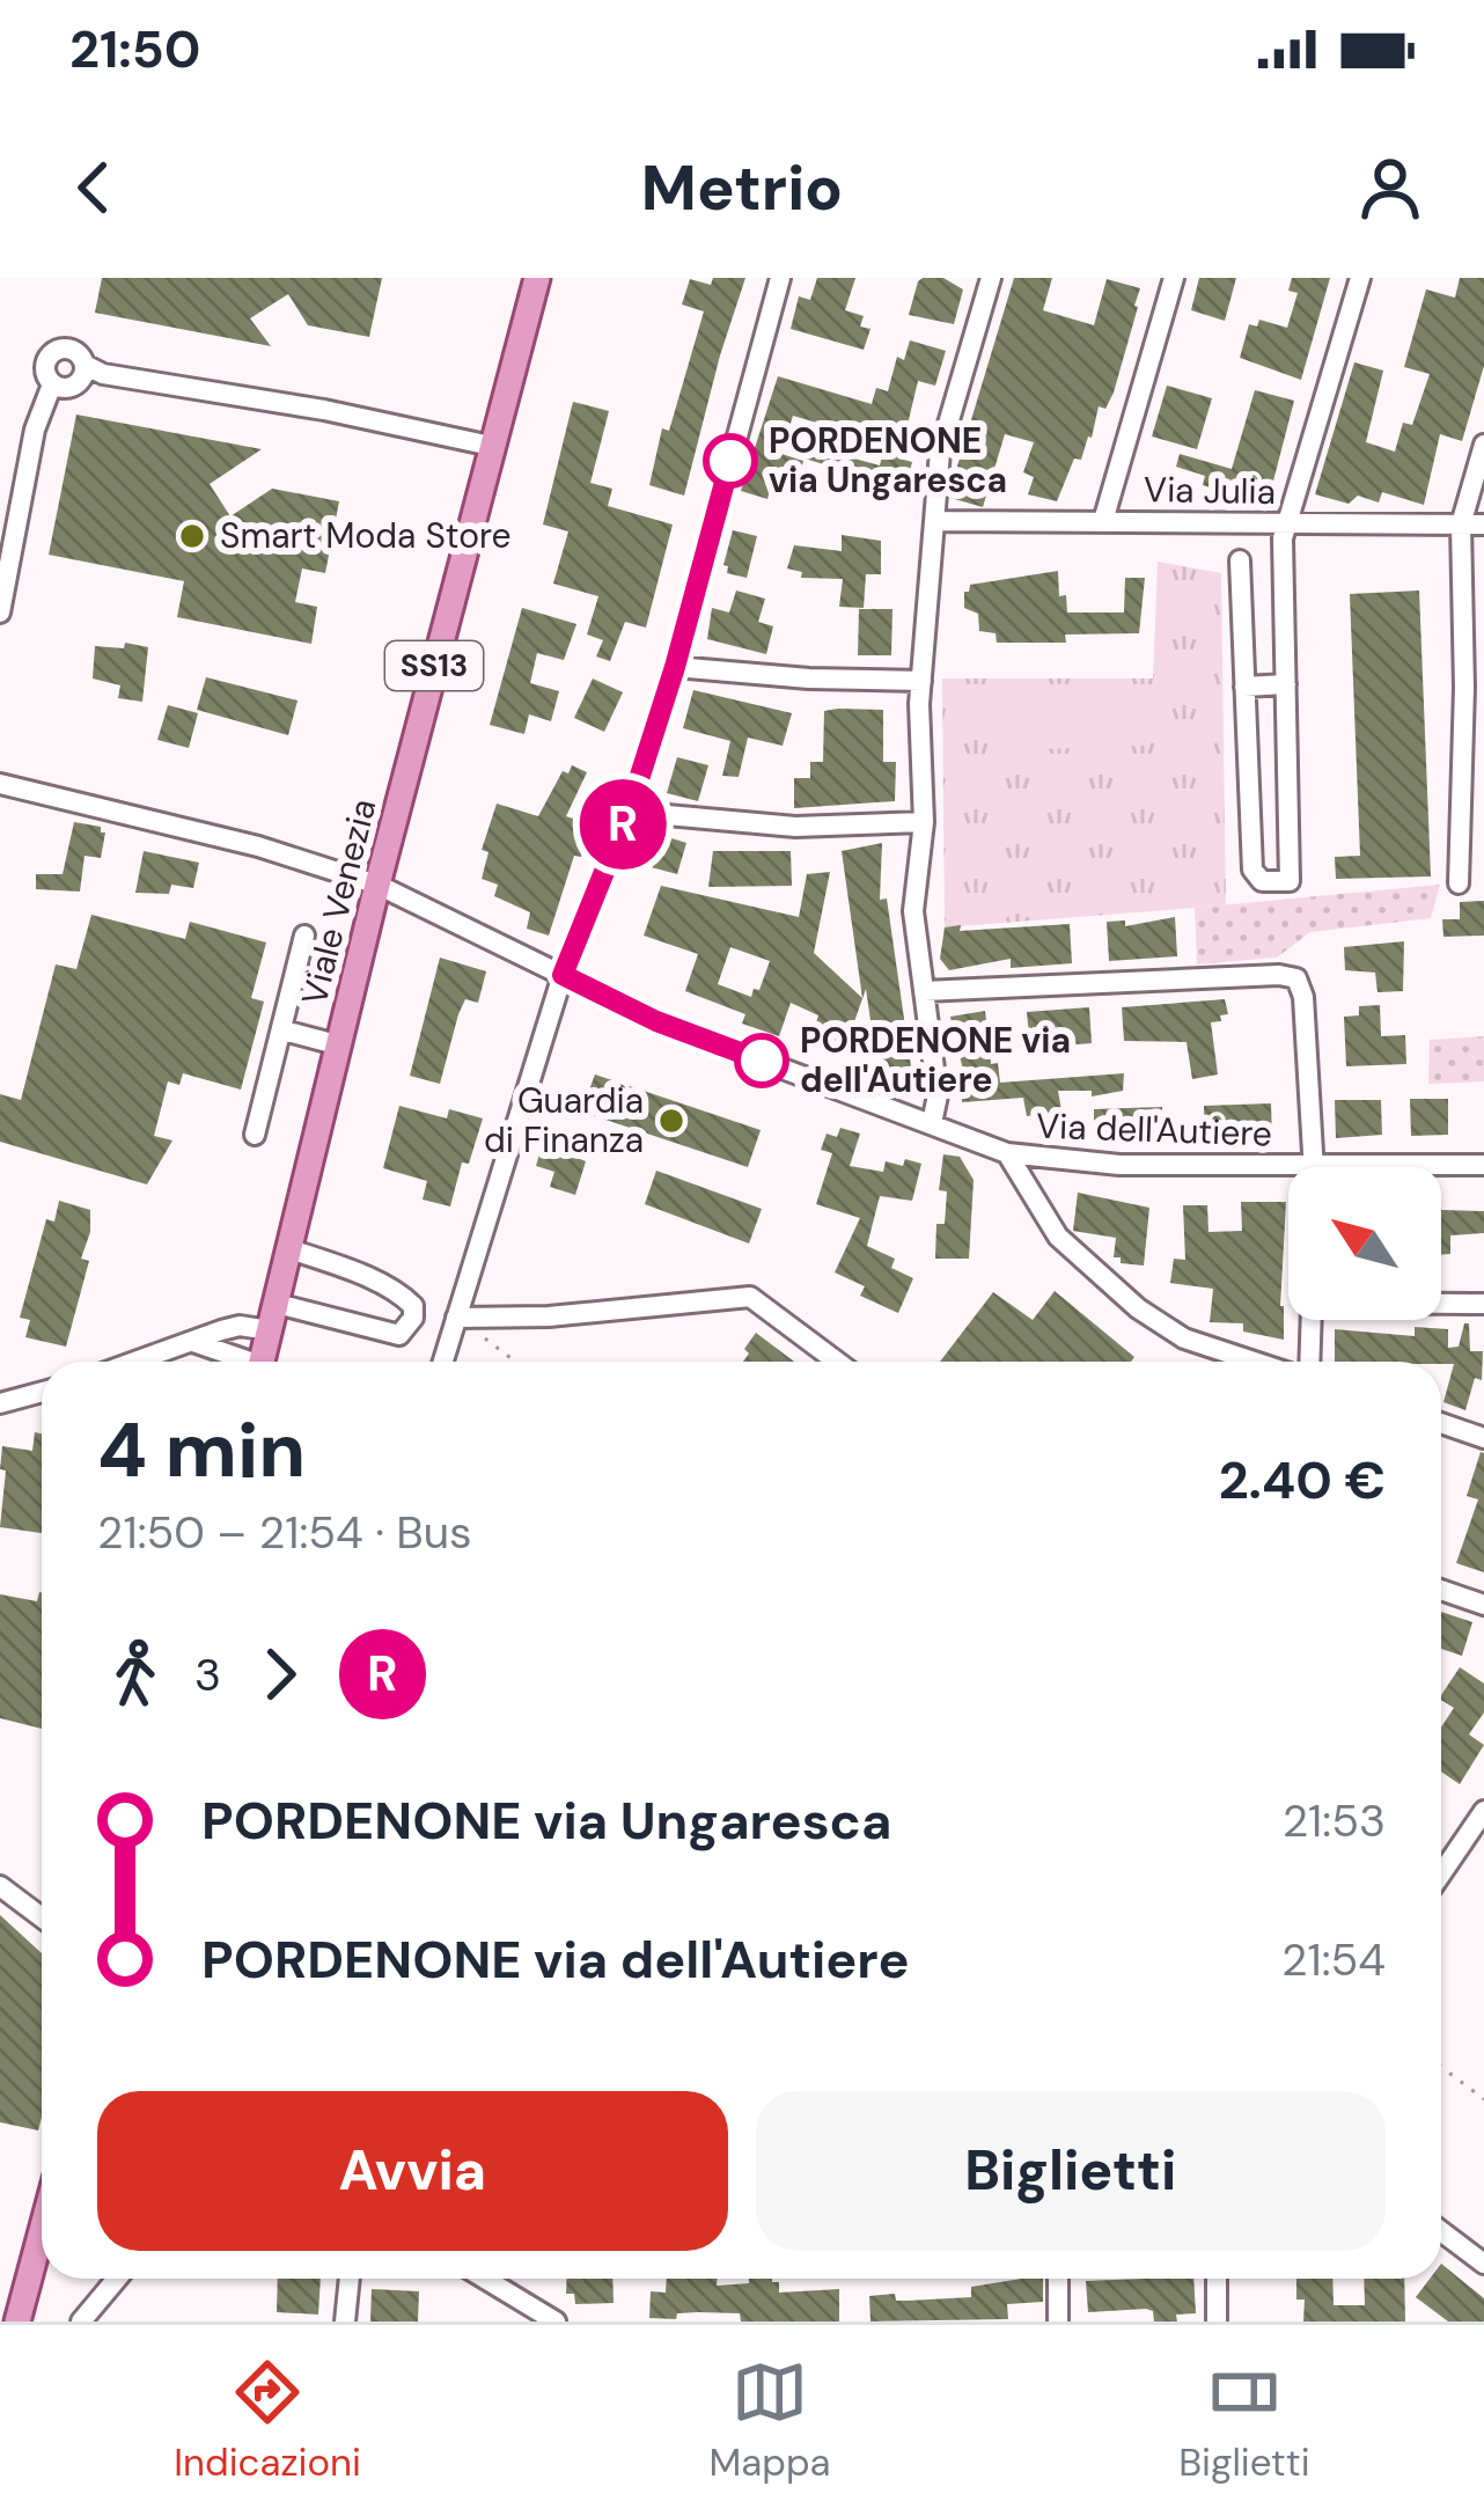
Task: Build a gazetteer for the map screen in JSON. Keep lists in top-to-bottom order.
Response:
{
  "streets": {
    "main road": ["SS13", "Viale Venezia"],
    "street": ["Via Julia", "Via dell'Autiere"]
  },
  "crossings": [
    ["Viale Venezia", "Via dell'Autiere"]
  ],
  "places": [
    "PORDENONE via Ungaresca",
    "Smart Moda Store",
    "PORDENONE via dell'Autiere",
    "Guardia di Finanza"
  ],
  "lines": ["bus line R"],
  "north": "top left",
  "page": {
    "status": "21:50",
    "header": "Metrio",
    "on_map": "R",
    "heading": ["4 min", "21:50 – 21:54 · Bus", "2.40 €"],
    "legs": ["3", "R"],
    "list": [
      {
        "name": "PORDENONE via Ungaresca",
        "value": "21:53"
      },
      {
        "name": "PORDENONE via dell'Autiere",
        "value": "21:54"
      }
    ],
    "buttons": ["Avvia", "Biglietti"],
    "tabs": ["Indicazioni", "Mappa", "Biglietti"]
  }
}
